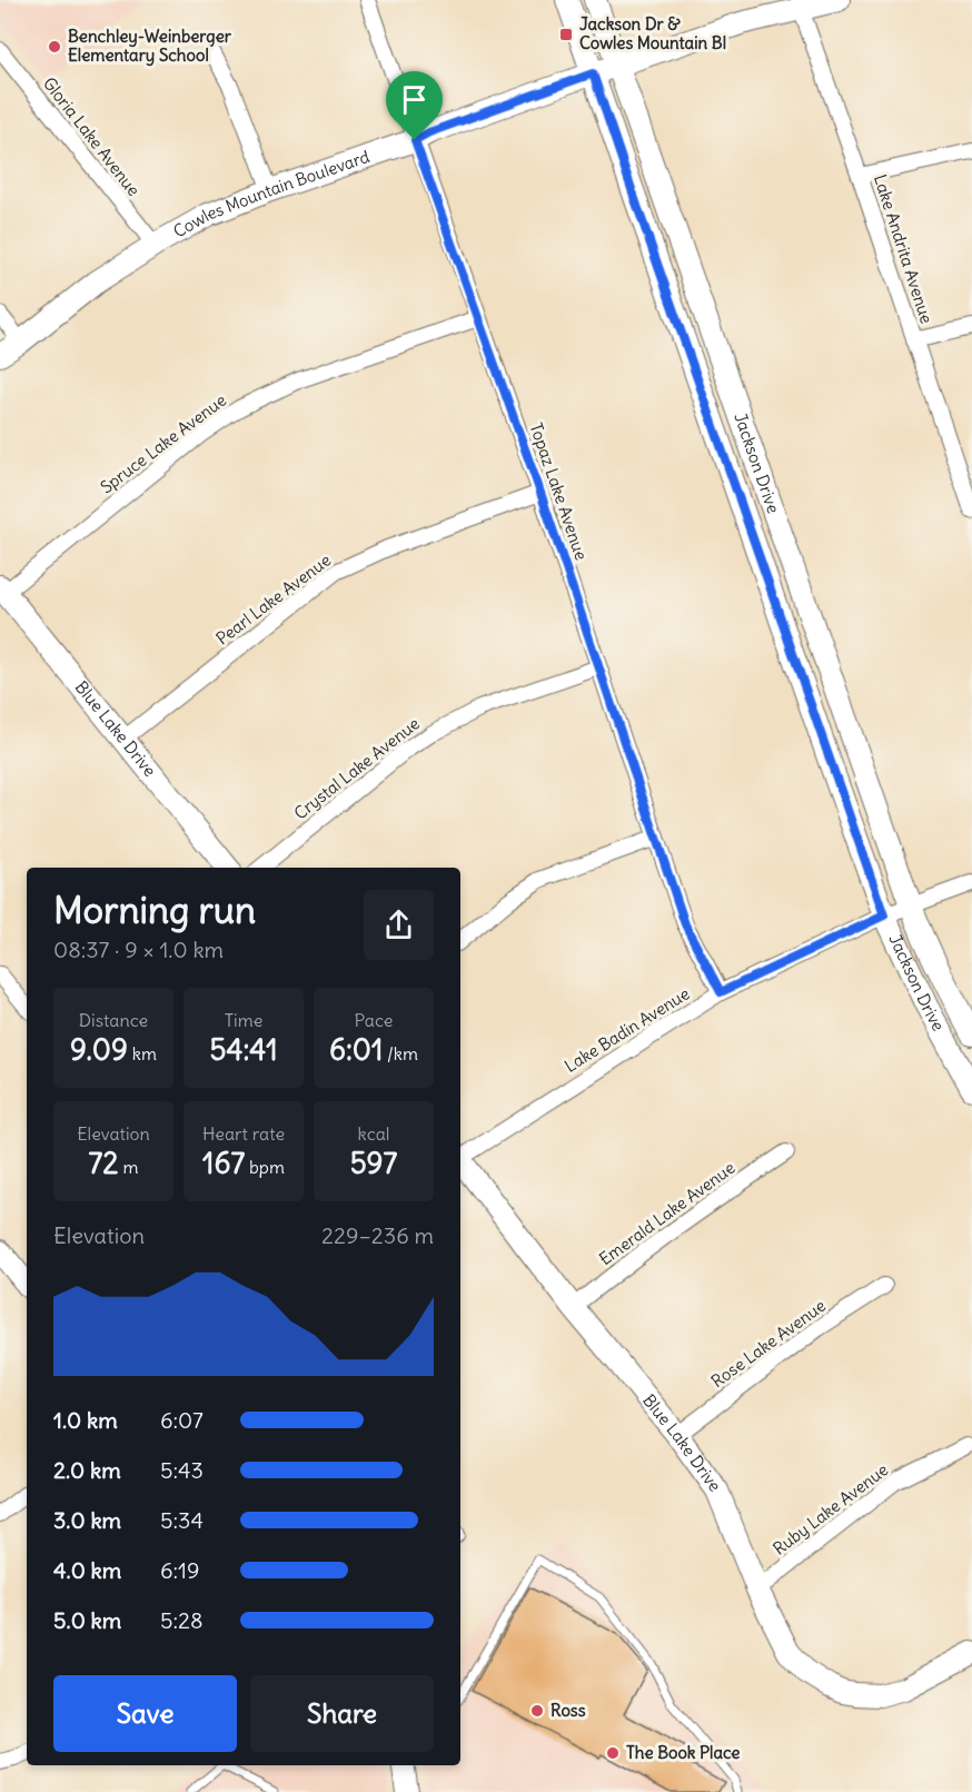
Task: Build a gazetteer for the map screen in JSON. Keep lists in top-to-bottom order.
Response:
{
  "streets": {
    "main road": ["Cowles Mountain Boulevard", "Jackson Drive", "Blue Lake Drive"],
    "street": [
      "Gloria Lake Avenue",
      "Lake Andrita Avenue",
      "Spruce Lake Avenue",
      "Topaz Lake Avenue",
      "Pearl Lake Avenue",
      "Crystal Lake Avenue",
      "Lake Badin Avenue",
      "Emerald Lake Avenue",
      "Rose Lake Avenue",
      "Ruby Lake Avenue"
    ]
  },
  "crossings": [
    ["Gloria Lake Avenue", "Cowles Mountain Boulevard"],
    ["Cowles Mountain Boulevard", "Lake Andrita Avenue"],
    ["Cowles Mountain Boulevard", "Jackson Drive"],
    ["Cowles Mountain Boulevard", "Topaz Lake Avenue"],
    ["Spruce Lake Avenue", "Topaz Lake Avenue"],
    ["Spruce Lake Avenue", "Blue Lake Drive"],
    ["Jackson Drive", "Lake Badin Avenue"],
    ["Topaz Lake Avenue", "Pearl Lake Avenue"],
    ["Topaz Lake Avenue", "Crystal Lake Avenue"],
    ["Topaz Lake Avenue", "Lake Badin Avenue"],
    ["Pearl Lake Avenue", "Blue Lake Drive"],
    ["Blue Lake Drive", "Emerald Lake Avenue"],
    ["Blue Lake Drive", "Rose Lake Avenue"],
    ["Blue Lake Drive", "Ruby Lake Avenue"]
  ],
  "places": {
    "transit": ["Jackson Dr & Cowles Mountain Bl"],
    "other": ["Benchley-Weinberger Elementary School", "Ross", "The Book Place"]
  },
  "page": {
    "heading": ["Morning run", "08:37 · 9 × 1.0 km"],
    "stats": [
      ["Distance", "9.09 km"],
      ["Time", "54:41"],
      ["Pace", "6:01 /km"],
      ["Elevation", "72 m"],
      ["Heart rate", "167 bpm"],
      ["kcal", "597"]
    ],
    "chart": ["Elevation", "229–236 m"],
    "list": [
      {
        "name": "1.0 km",
        "note": "6:07"
      },
      {
        "name": "2.0 km",
        "note": "5:43"
      },
      {
        "name": "3.0 km",
        "note": "5:34"
      },
      {
        "name": "4.0 km",
        "note": "6:19"
      },
      {
        "name": "5.0 km",
        "note": "5:28"
      }
    ],
    "buttons": ["Save", "Share"]
  }
}
